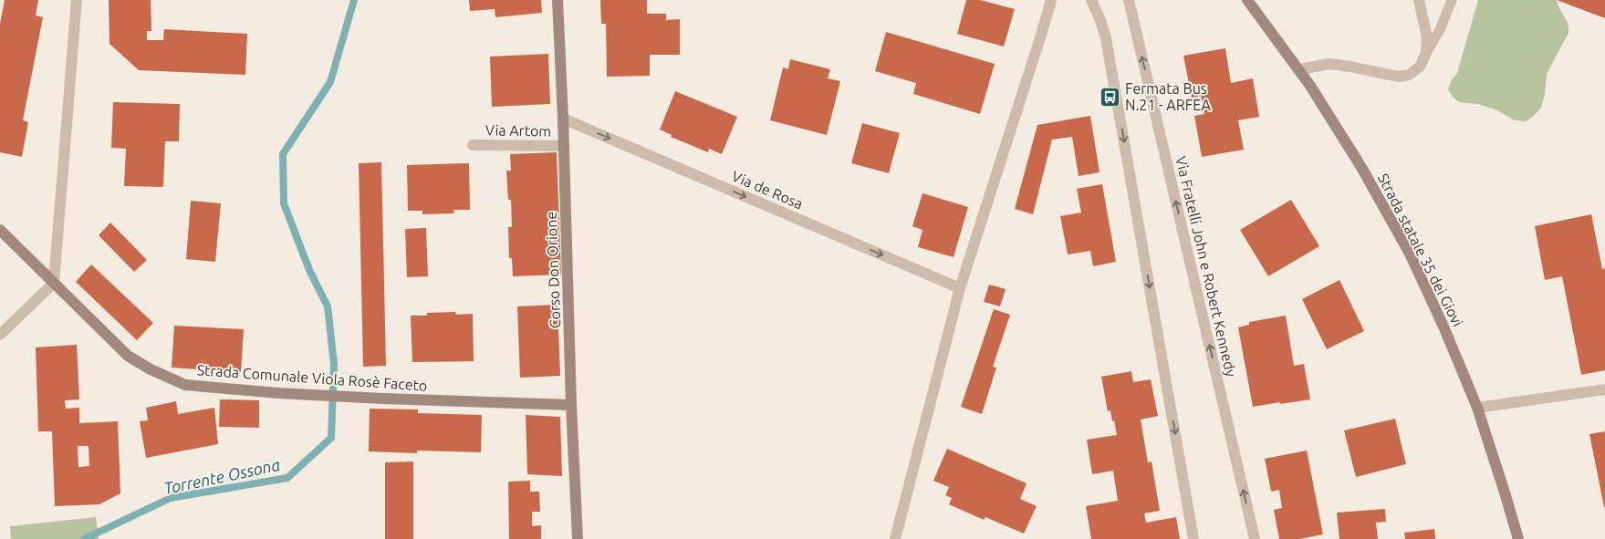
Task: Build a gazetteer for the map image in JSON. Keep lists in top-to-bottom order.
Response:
{
  "streets": {
    "street": [
      "Via Artom",
      "Via de Rosa",
      "Strada statale 35 dei Giovi",
      "Via Fratelli John e Robert Kennedy",
      "Corso Don Orione",
      "Strada Comunale Viola Rosè Faceto"
    ]
  },
  "crossings": [
    ["Via Artom", "Corso Don Orione"],
    ["Via de Rosa", "Corso Don Orione"],
    ["Corso Don Orione", "Strada Comunale Viola Rosè Faceto"]
  ],
  "one_way": ["Via de Rosa"],
  "water": ["Torrente Ossona"],
  "places": {
    "bus stop": ["Fermata Bus N.21 - ARFEA"]
  }
}
